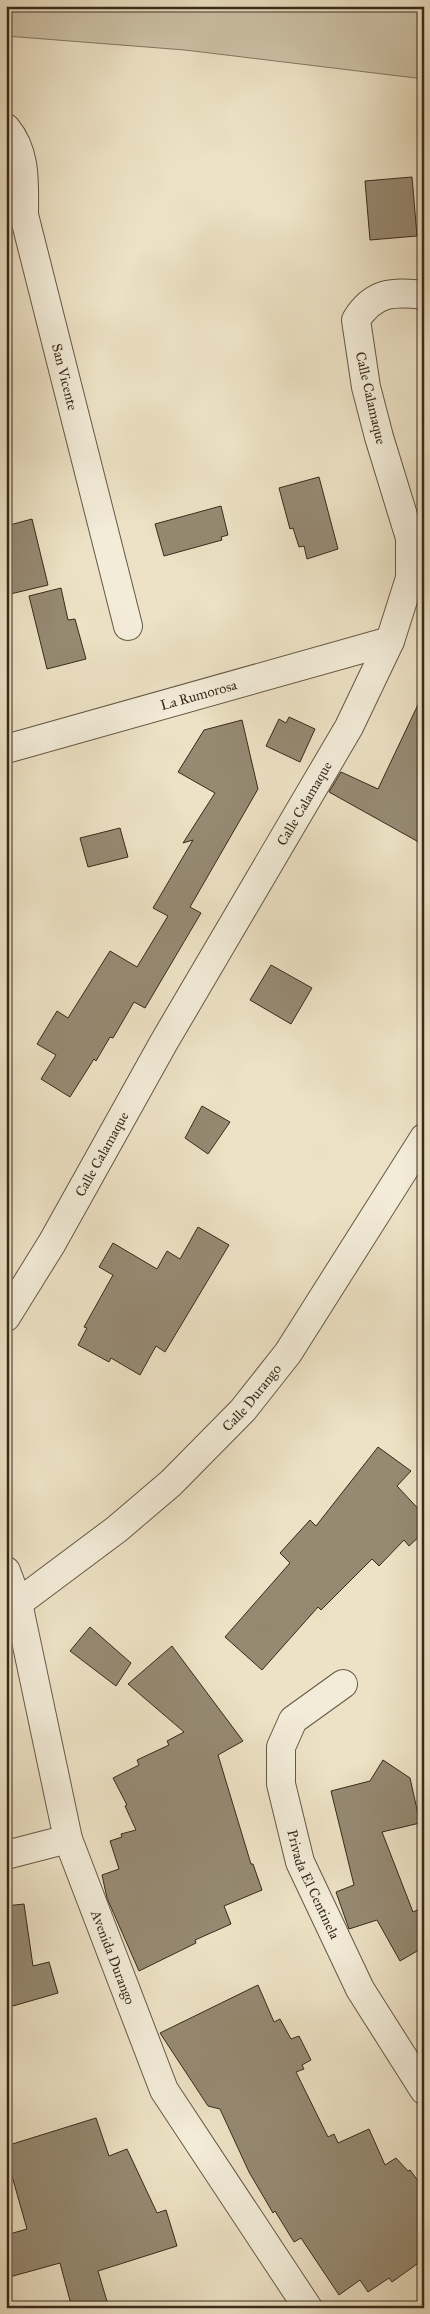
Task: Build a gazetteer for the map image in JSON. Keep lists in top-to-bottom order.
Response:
{
  "streets": {
    "street": [
      "San Vicente",
      "Calle Calamaque",
      "La Rumorosa",
      "Calle Durango",
      "Privada El Centinela",
      "Avenida Durango"
    ]
  },
  "crossings": [
    ["Calle Calamaque", "La Rumorosa"],
    ["Calle Durango", "Avenida Durango"]
  ]
}
